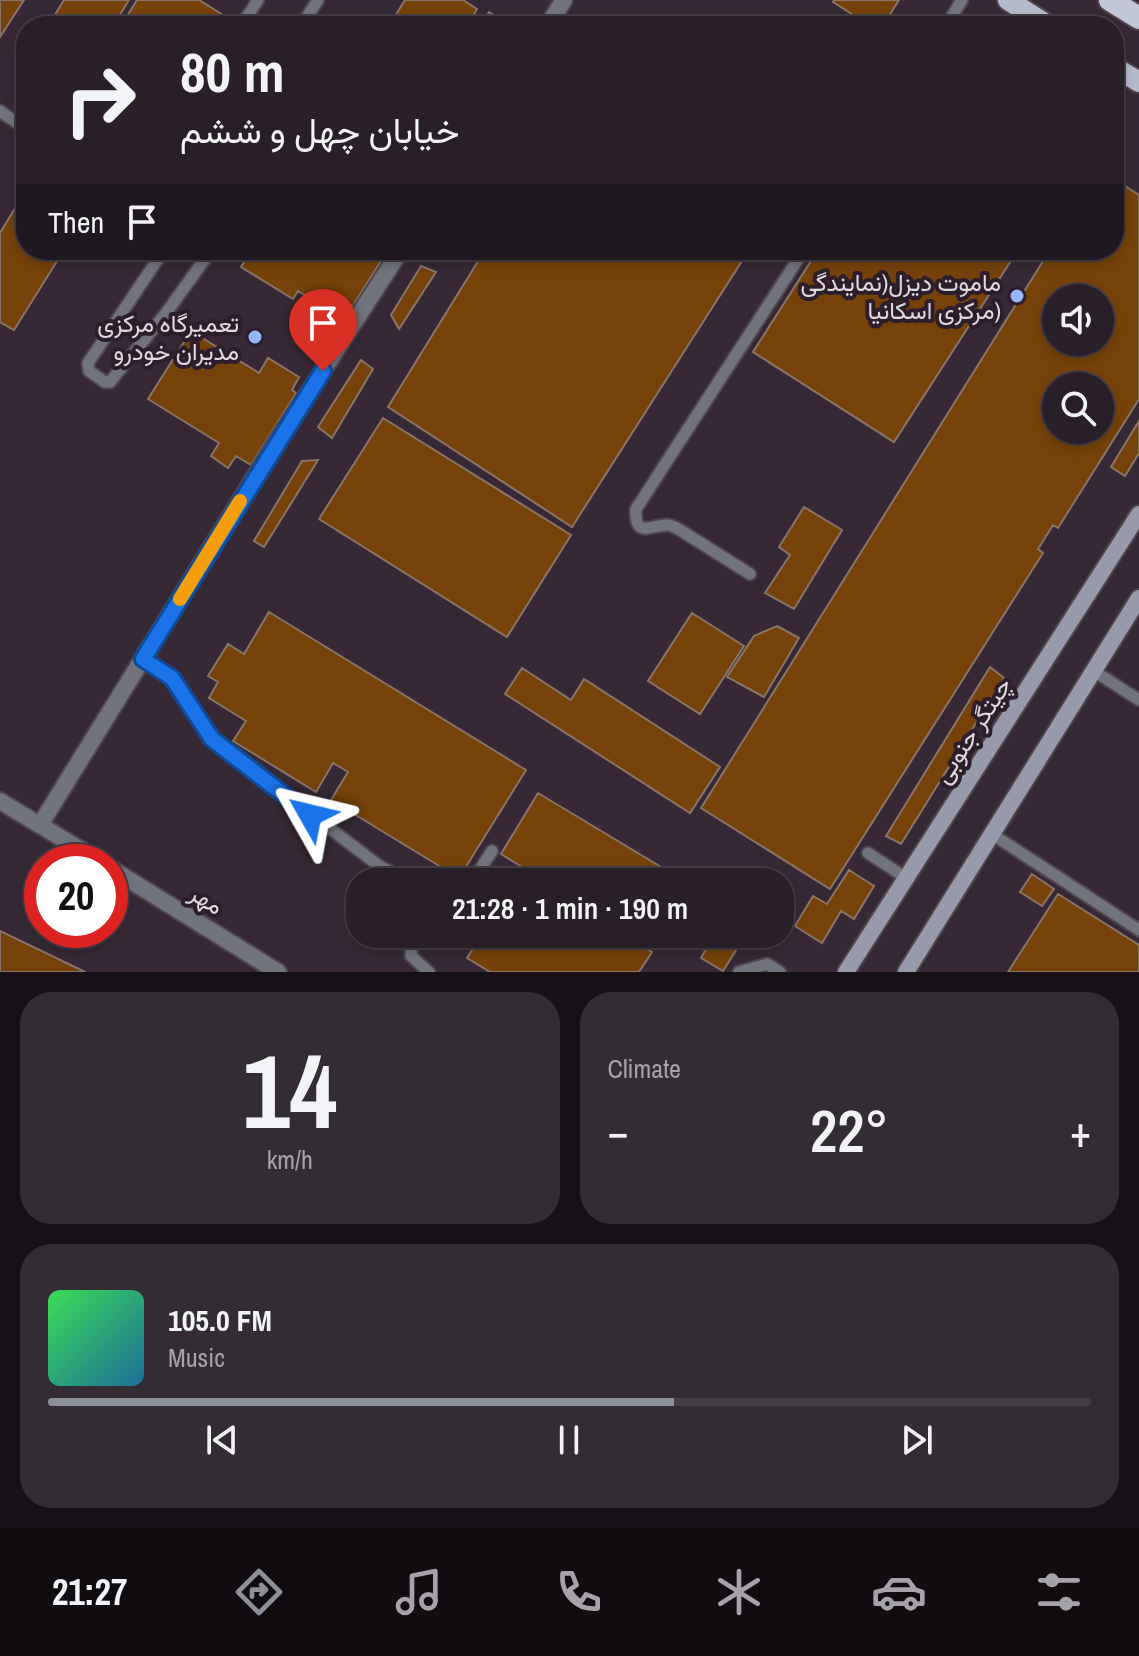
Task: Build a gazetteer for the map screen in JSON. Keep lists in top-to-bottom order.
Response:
{
  "streets": {
    "main road": ["چیتگر جنوبی"],
    "street": ["مهر"]
  },
  "places": ["ماموت دیزل(نمایندگی مرکزی اسکانیا)", "تعمیرگاه مرکزی مدیران خودرو"],
  "page": {
    "turn": ["80 m", "خیابان چهل و ششم"],
    "then": "Then",
    "limit": "20",
    "trip": "21:28 · 1 min · 190 m",
    "tile": [
      ["14", "km/h"],
      "Climate"
    ],
    "heat": ["−", "22°", "+"],
    "song": ["105.0 FM", "Music"],
    "tabs": "21:27"
  }
}
